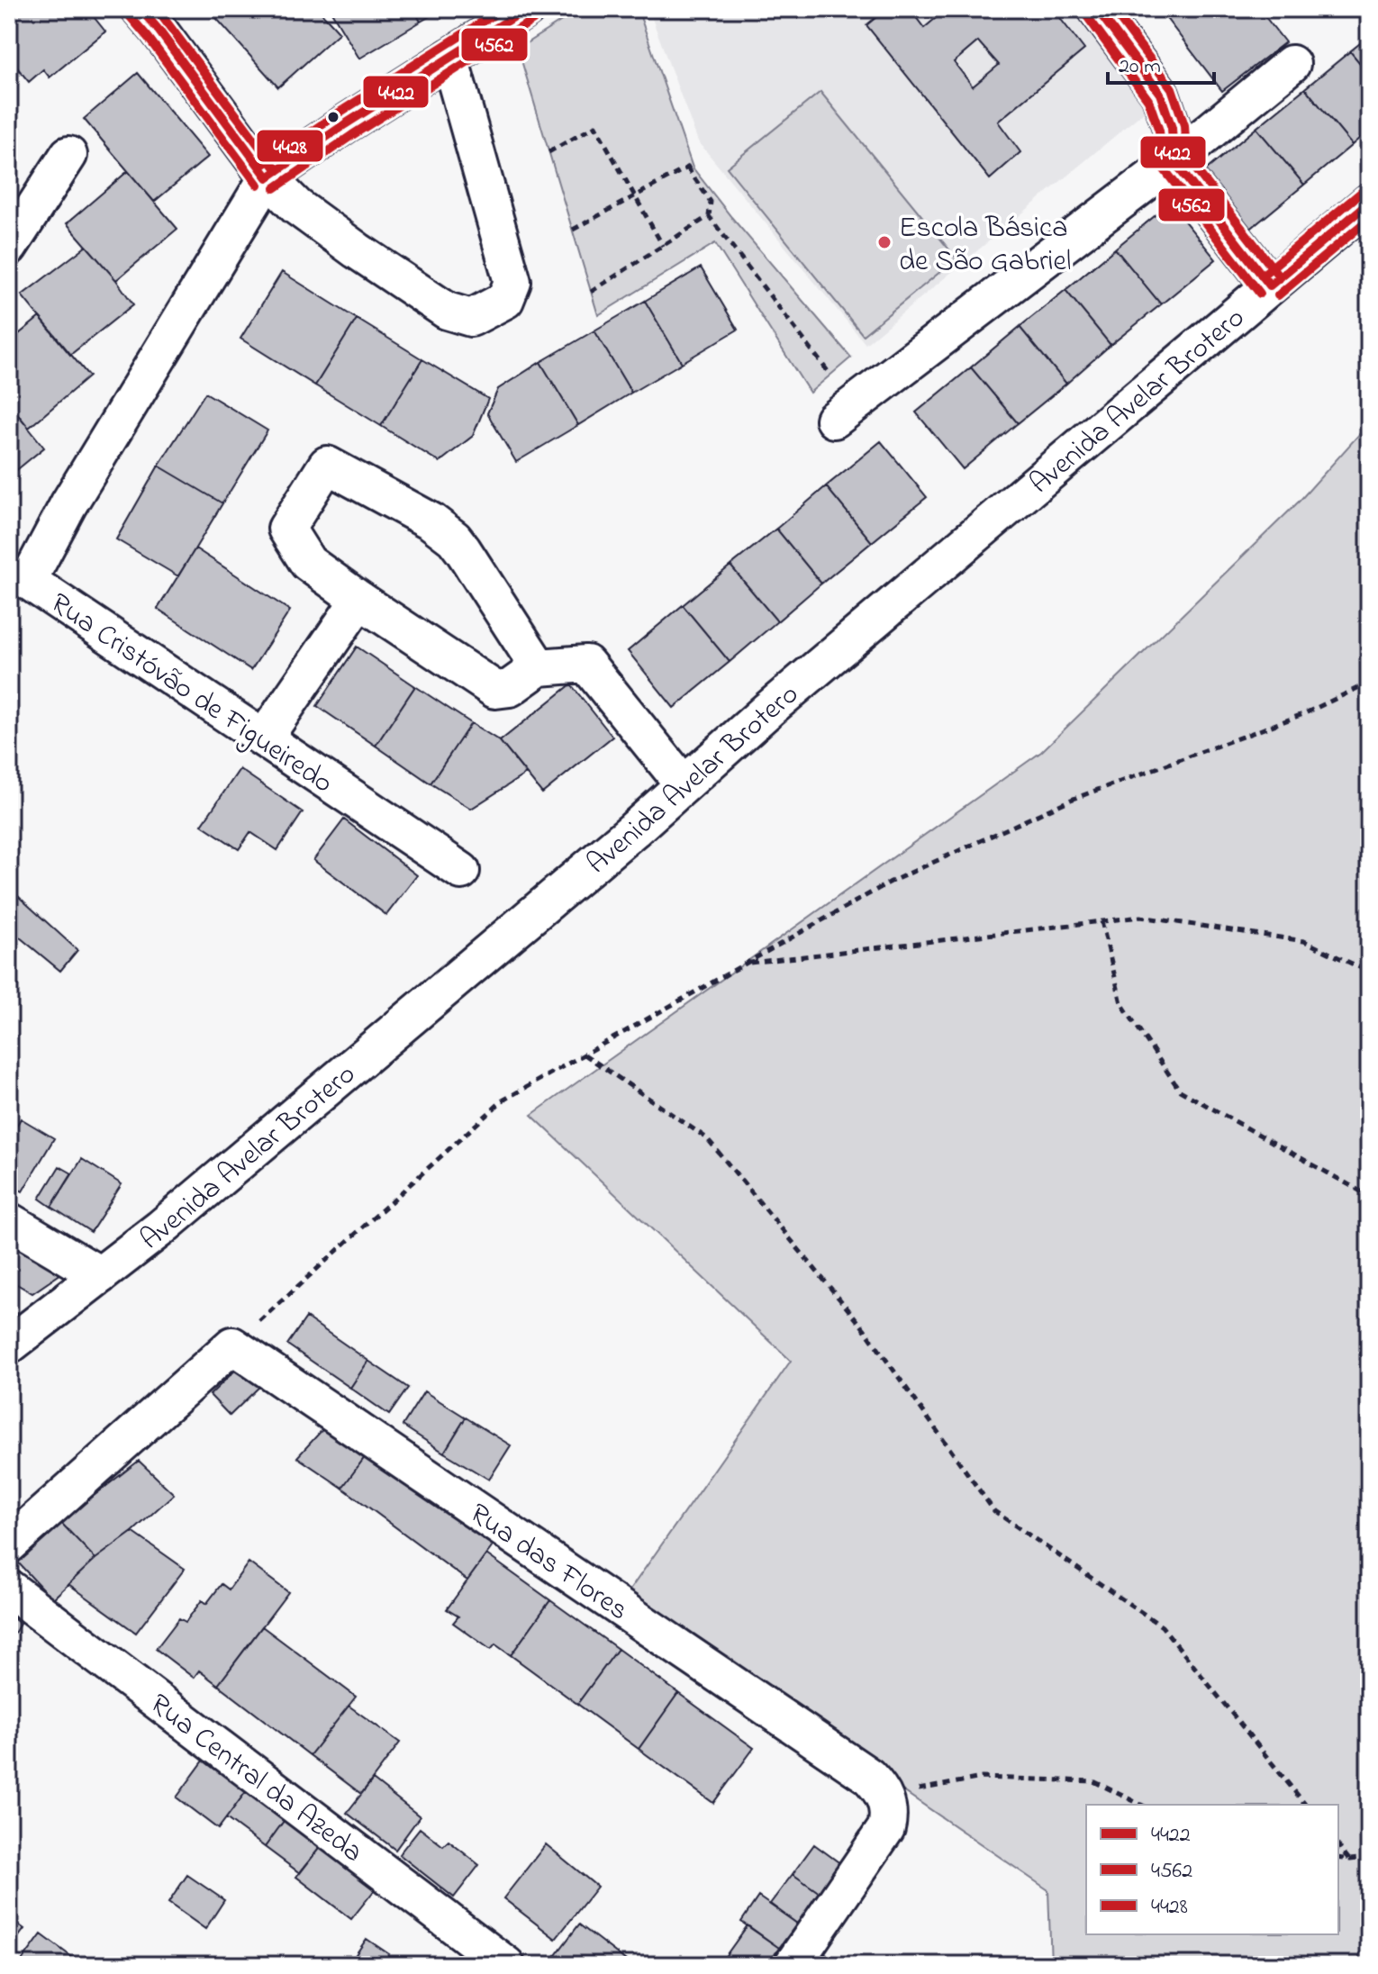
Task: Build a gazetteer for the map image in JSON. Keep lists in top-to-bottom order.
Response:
{
  "streets": {
    "street": [
      "Avenida Avelar Brotero",
      "Rua Cristóvão de Figueiredo",
      "Rua das Flores",
      "Rua Central da Azeda"
    ]
  },
  "places": ["Escola Básica de São Gabriel"],
  "lines": ["transit line 4422", "transit line 4428", "transit line 4562"],
  "legend": ["4422", "4562", "4428"],
  "scale_bar": "20 m"
}
